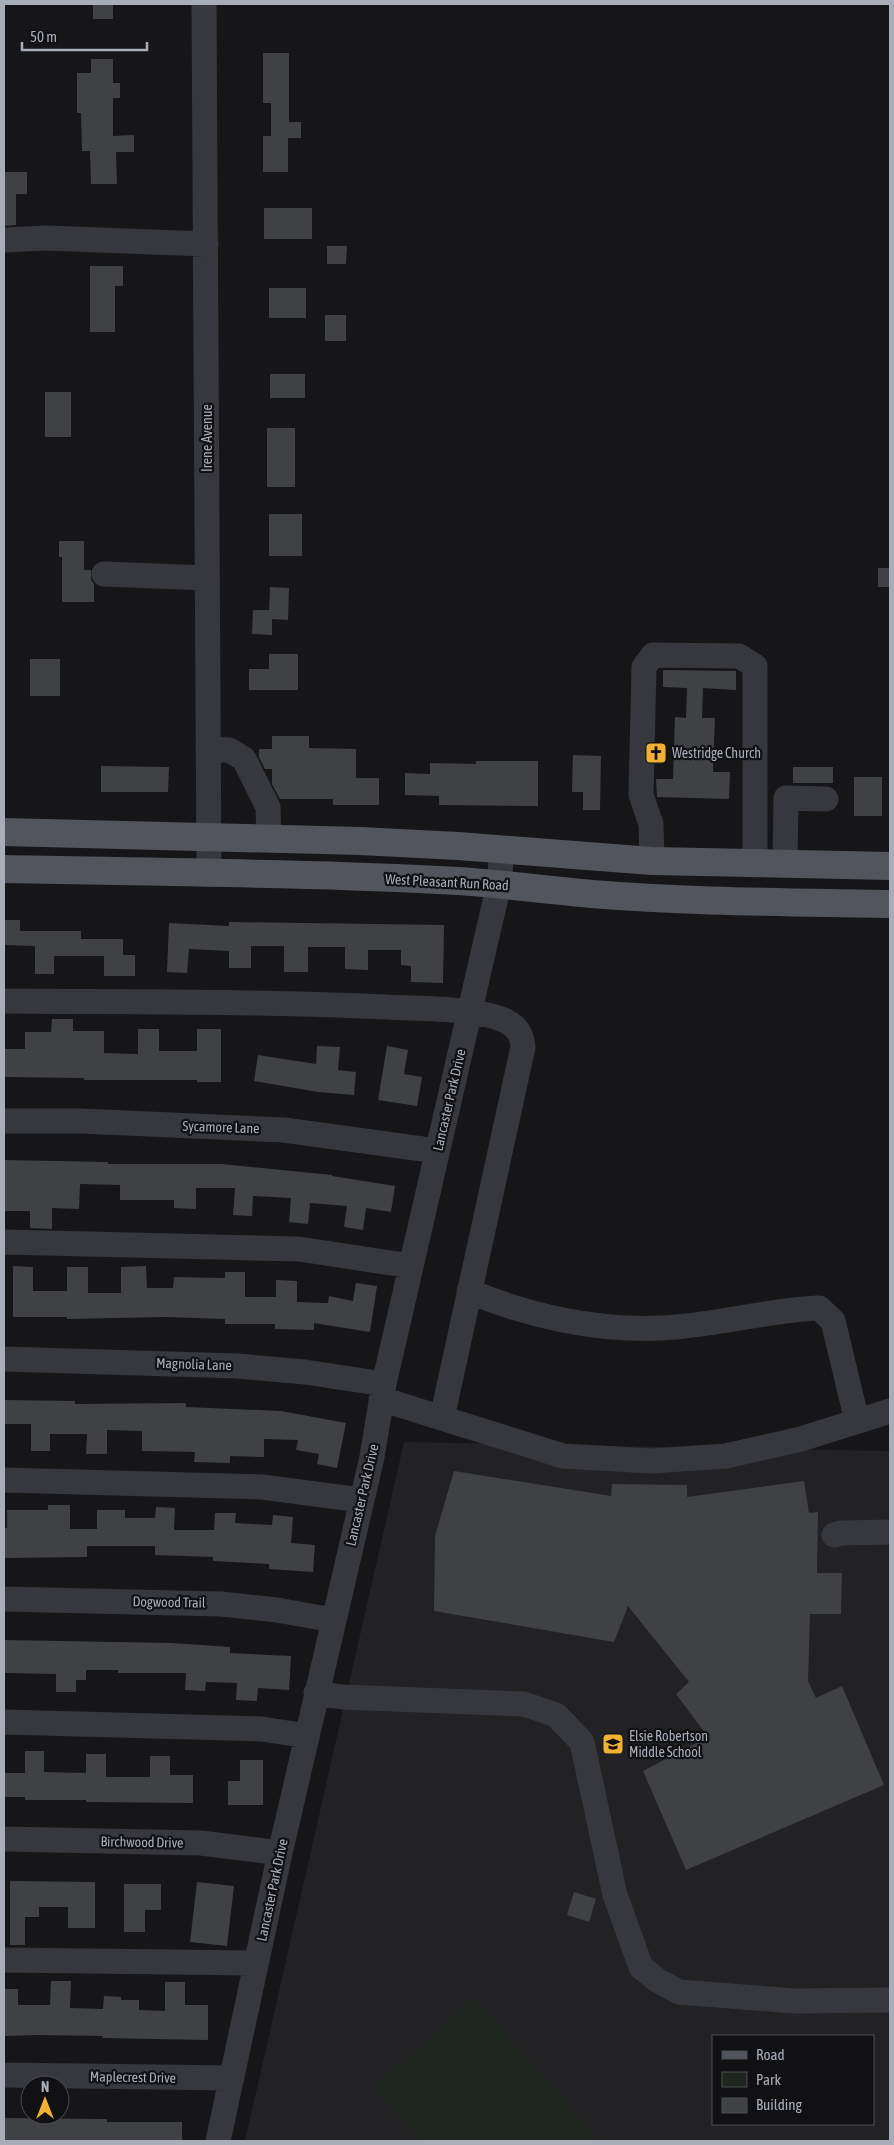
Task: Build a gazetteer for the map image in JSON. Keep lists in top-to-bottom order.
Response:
{
  "streets": {
    "main road": ["West Pleasant Run Road"],
    "street": [
      "Irene Avenue",
      "Lancaster Park Drive",
      "Sycamore Lane",
      "Magnolia Lane",
      "Dogwood Trail",
      "Birchwood Drive",
      "Maplecrest Drive"
    ]
  },
  "crossings": [
    ["Irene Avenue", "West Pleasant Run Road"],
    ["West Pleasant Run Road", "Lancaster Park Drive"],
    ["Lancaster Park Drive", "Sycamore Lane"],
    ["Lancaster Park Drive", "Magnolia Lane"],
    ["Lancaster Park Drive", "Dogwood Trail"],
    ["Lancaster Park Drive", "Birchwood Drive"],
    ["Lancaster Park Drive", "Maplecrest Drive"]
  ],
  "places": {
    "church": ["Westridge Church"],
    "school or university": ["Elsie Robertson Middle School"]
  },
  "legend": ["Road", "Park", "Building"],
  "scale_bar": "50 m",
  "north": "top"
}
